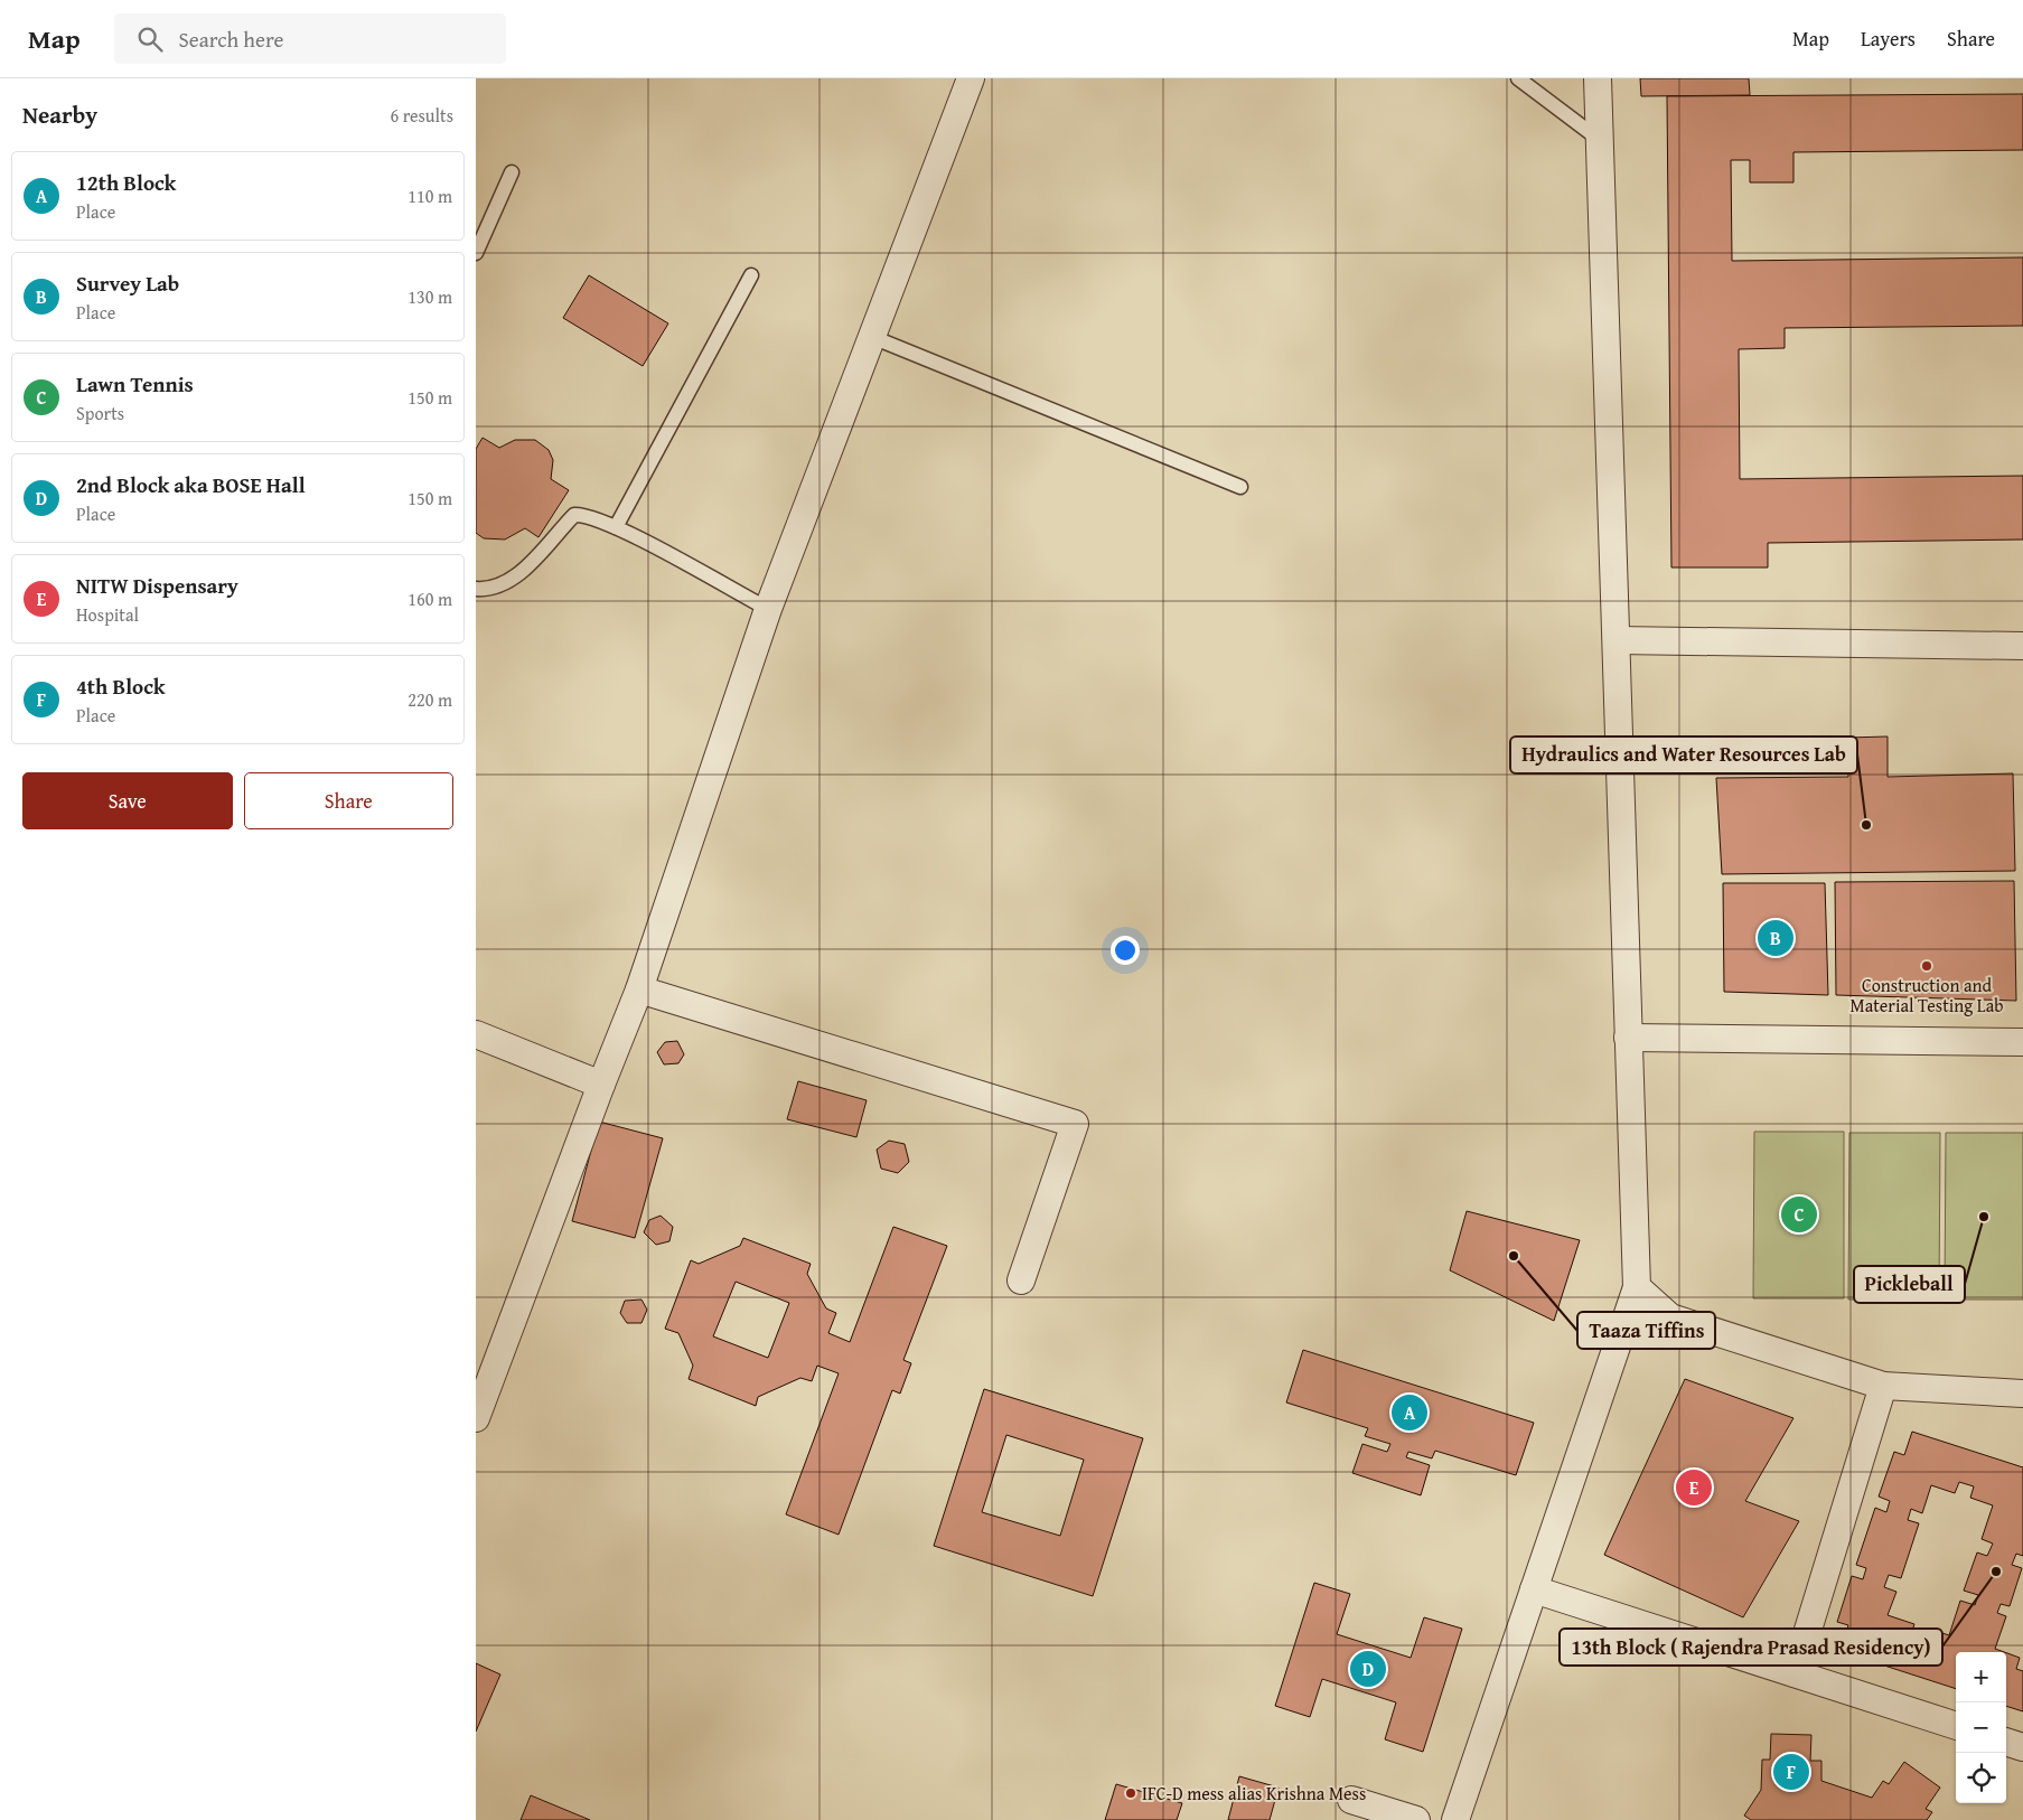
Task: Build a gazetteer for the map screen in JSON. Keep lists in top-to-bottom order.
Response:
{
  "places": [
    "Hydraulics and Water Resources Lab",
    "Construction and Material Testing Lab",
    "Pickleball",
    "Taaza Tiffins",
    "13th Block ( Rajendra Prasad Residency)",
    "IFC-D mess alias Krishna Mess"
  ],
  "page": {
    "header": "Map",
    "search": "Search here",
    "nav": ["Map", "Layers", "Share"],
    "heading": ["Nearby", "6 results"],
    "list": [
      {
        "mark": "A",
        "name": "12th Block",
        "note": "Place",
        "value": "110 m"
      },
      {
        "mark": "B",
        "name": "Survey Lab",
        "note": "Place",
        "value": "130 m"
      },
      {
        "mark": "C",
        "name": "Lawn Tennis",
        "note": "Sports",
        "value": "150 m"
      },
      {
        "mark": "D",
        "name": "2nd Block aka BOSE Hall",
        "note": "Place",
        "value": "150 m"
      },
      {
        "mark": "E",
        "name": "NITW Dispensary",
        "note": "Hospital",
        "value": "160 m"
      },
      {
        "mark": "F",
        "name": "4th Block",
        "note": "Place",
        "value": "220 m"
      }
    ],
    "buttons": ["Save", "Share"],
    "pins": [
      "B",
      "C",
      "A",
      "E",
      "D",
      "F"
    ],
    "map_buttons": ["+", "−"]
  }
}
